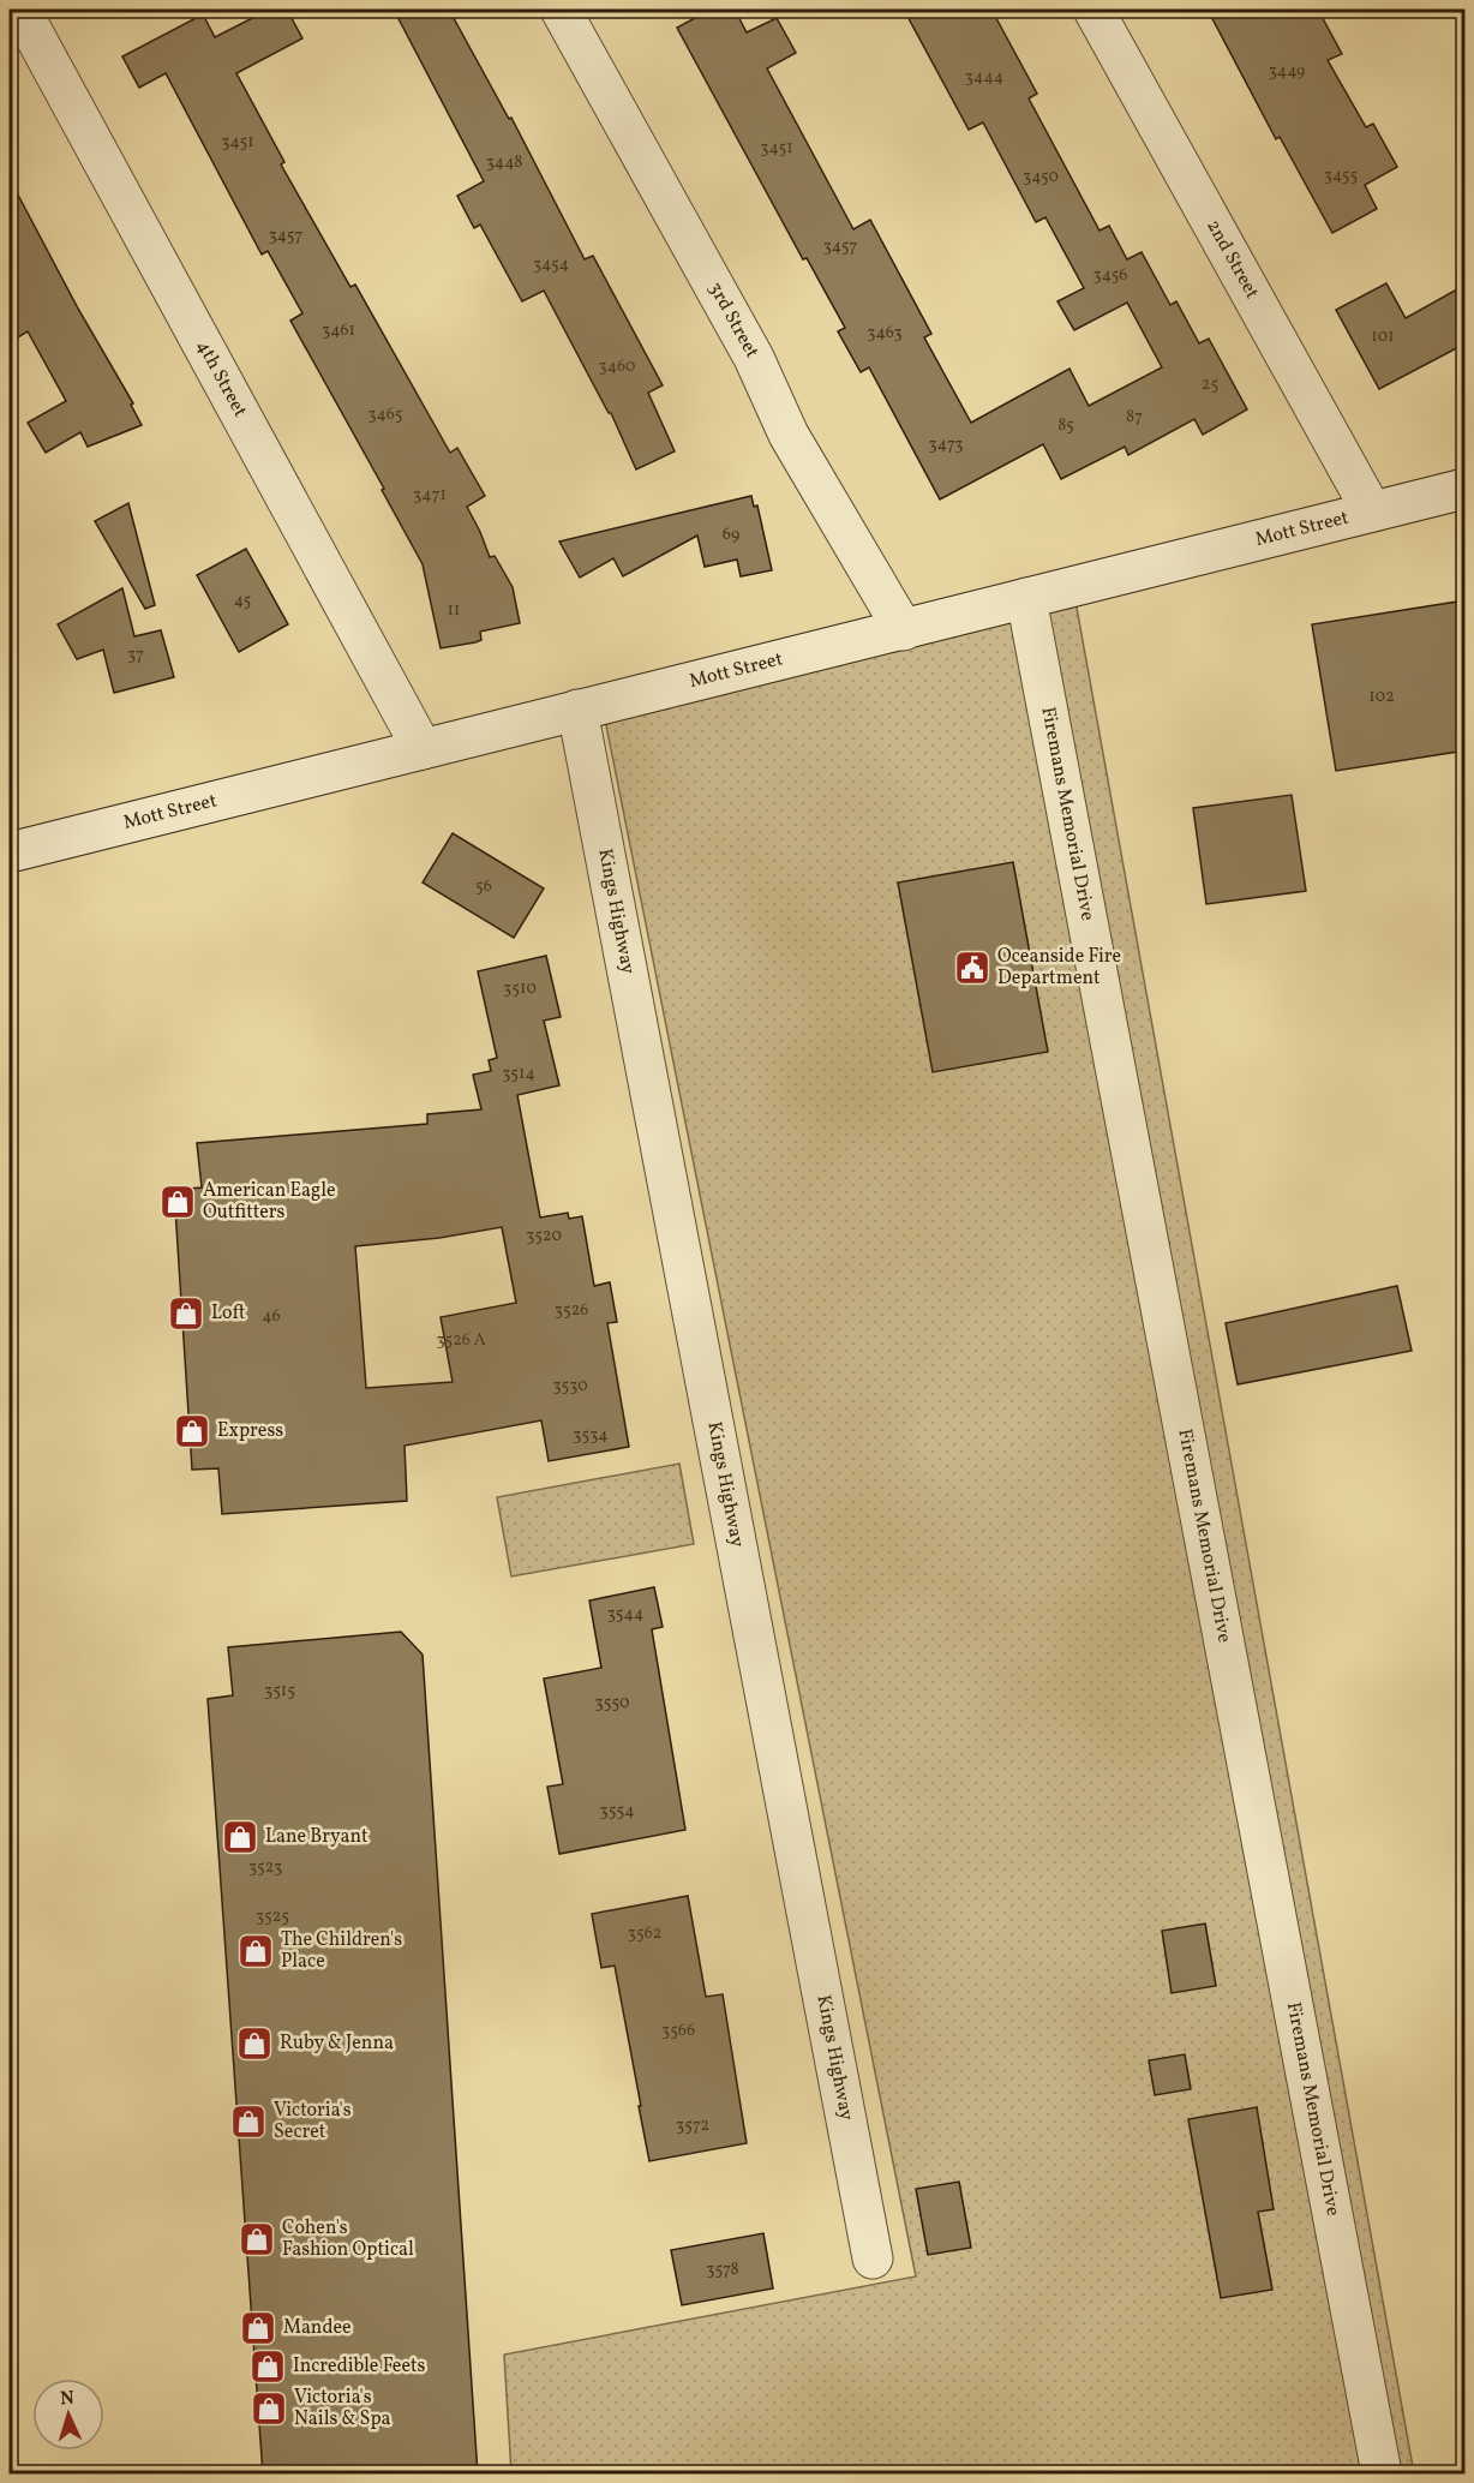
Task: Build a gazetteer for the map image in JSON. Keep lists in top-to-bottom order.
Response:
{
  "streets": {
    "street": [
      "2nd Street",
      "3rd Street",
      "4th Street",
      "Mott Street",
      "Firemans Memorial Drive",
      "Kings Highway"
    ]
  },
  "crossings": [
    ["2nd Street", "Mott Street"],
    ["3rd Street", "Mott Street"],
    ["4th Street", "Mott Street"],
    ["Mott Street", "Firemans Memorial Drive"],
    ["Mott Street", "Kings Highway"]
  ],
  "places": {
    "public building": ["Oceanside Fire Department"],
    "shop": [
      "American Eagle Outfitters",
      "Loft",
      "Express",
      "Lane Bryant",
      "The Children's Place",
      "Ruby & Jenna",
      "Victoria's Secret",
      "Cohen's Fashion Optical",
      "Mandee",
      "Incredible Feets",
      "Victoria's Nails & Spa"
    ]
  },
  "house_numbers": [
    "3449",
    "3444",
    "3451",
    "3451",
    "3448",
    "3455",
    "3450",
    "3457",
    "3457",
    "3454",
    "3456",
    "3461",
    "3463",
    "101",
    "3460",
    "25",
    "3465",
    "87",
    "85",
    "3473",
    "3471",
    "69",
    "45",
    "11",
    "37",
    "102",
    "56",
    "3510",
    "3514",
    "3520",
    "3526",
    "46",
    "3526 A",
    "3530",
    "3534",
    "3544",
    "3515",
    "3550",
    "3554",
    "3523",
    "3525",
    "3562",
    "3566",
    "3572",
    "3578"
  ],
  "north": "top"
}
